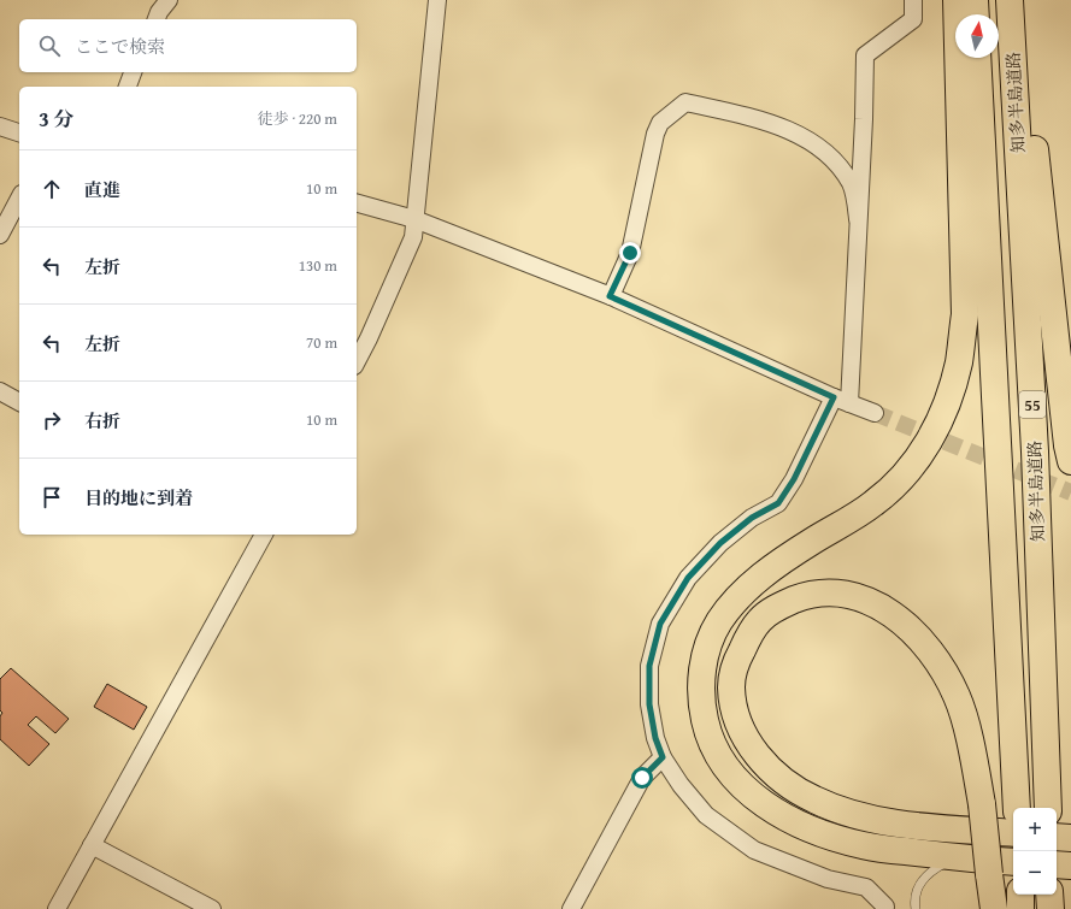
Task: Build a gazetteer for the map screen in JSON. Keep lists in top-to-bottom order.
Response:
{
  "streets": {
    "highway": ["知多半島道路", "55"]
  },
  "north": "top",
  "page": {
    "search": "ここで検索",
    "heading": ["3 分", "徒歩 · 220 m"],
    "list": [
      ["直進", "10 m"],
      ["左折", "130 m"],
      ["左折", "70 m"],
      ["右折", "10 m"],
      "目的地に到着"
    ],
    "map_buttons": ["+", "−"]
  }
}
